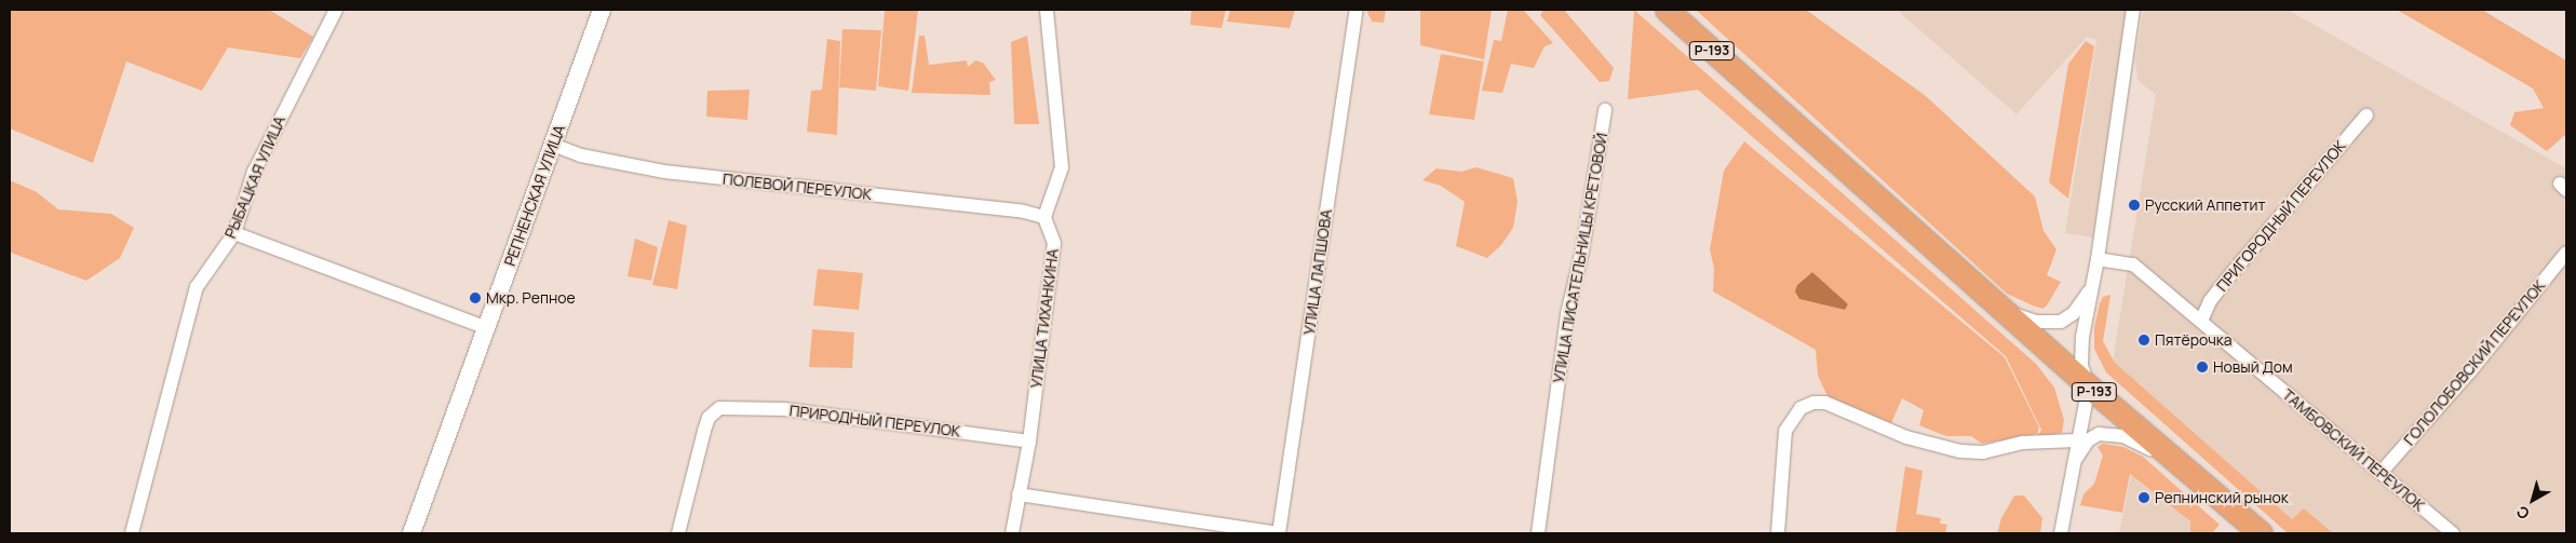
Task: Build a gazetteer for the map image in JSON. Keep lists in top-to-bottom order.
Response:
{
  "streets": {
    "highway": ["Р-193"],
    "street": [
      "РЫБАЦКАЯ УЛИЦА",
      "ПОЛЕВОЙ ПЕРЕУЛОК",
      "РЕПНЕНСКАЯ УЛИЦА",
      "ПРИГОРОДНЫЙ ПЕРЕУЛОК",
      "УЛИЦА ПИСАТЕЛЬНИЦЫ КРЕТОВОЙ",
      "УЛИЦА ЛАПШОВА",
      "УЛИЦА ТИХАНКИНА",
      "ГОЛОЛОБОВСКИЙ ПЕРЕУЛОК",
      "ПРИРОДНЫЙ ПЕРЕУЛОК",
      "ТАМБОВСКИЙ ПЕРЕУЛОК"
    ]
  },
  "crossings": [
    ["ПОЛЕВОЙ ПЕРЕУЛОК", "РЕПНЕНСКАЯ УЛИЦА"],
    ["ПОЛЕВОЙ ПЕРЕУЛОК", "УЛИЦА ТИХАНКИНА"],
    ["ПРИГОРОДНЫЙ ПЕРЕУЛОК", "ТАМБОВСКИЙ ПЕРЕУЛОК"],
    ["УЛИЦА ТИХАНКИНА", "ПРИРОДНЫЙ ПЕРЕУЛОК"],
    ["ГОЛОЛОБОВСКИЙ ПЕРЕУЛОК", "ТАМБОВСКИЙ ПЕРЕУЛОК"]
  ],
  "places": [
    "Русский Аппетит",
    "Мкр. Репное",
    "Пятёрочка",
    "Новый Дом",
    "Репнинский рынок"
  ],
  "north": "bottom left"
}
